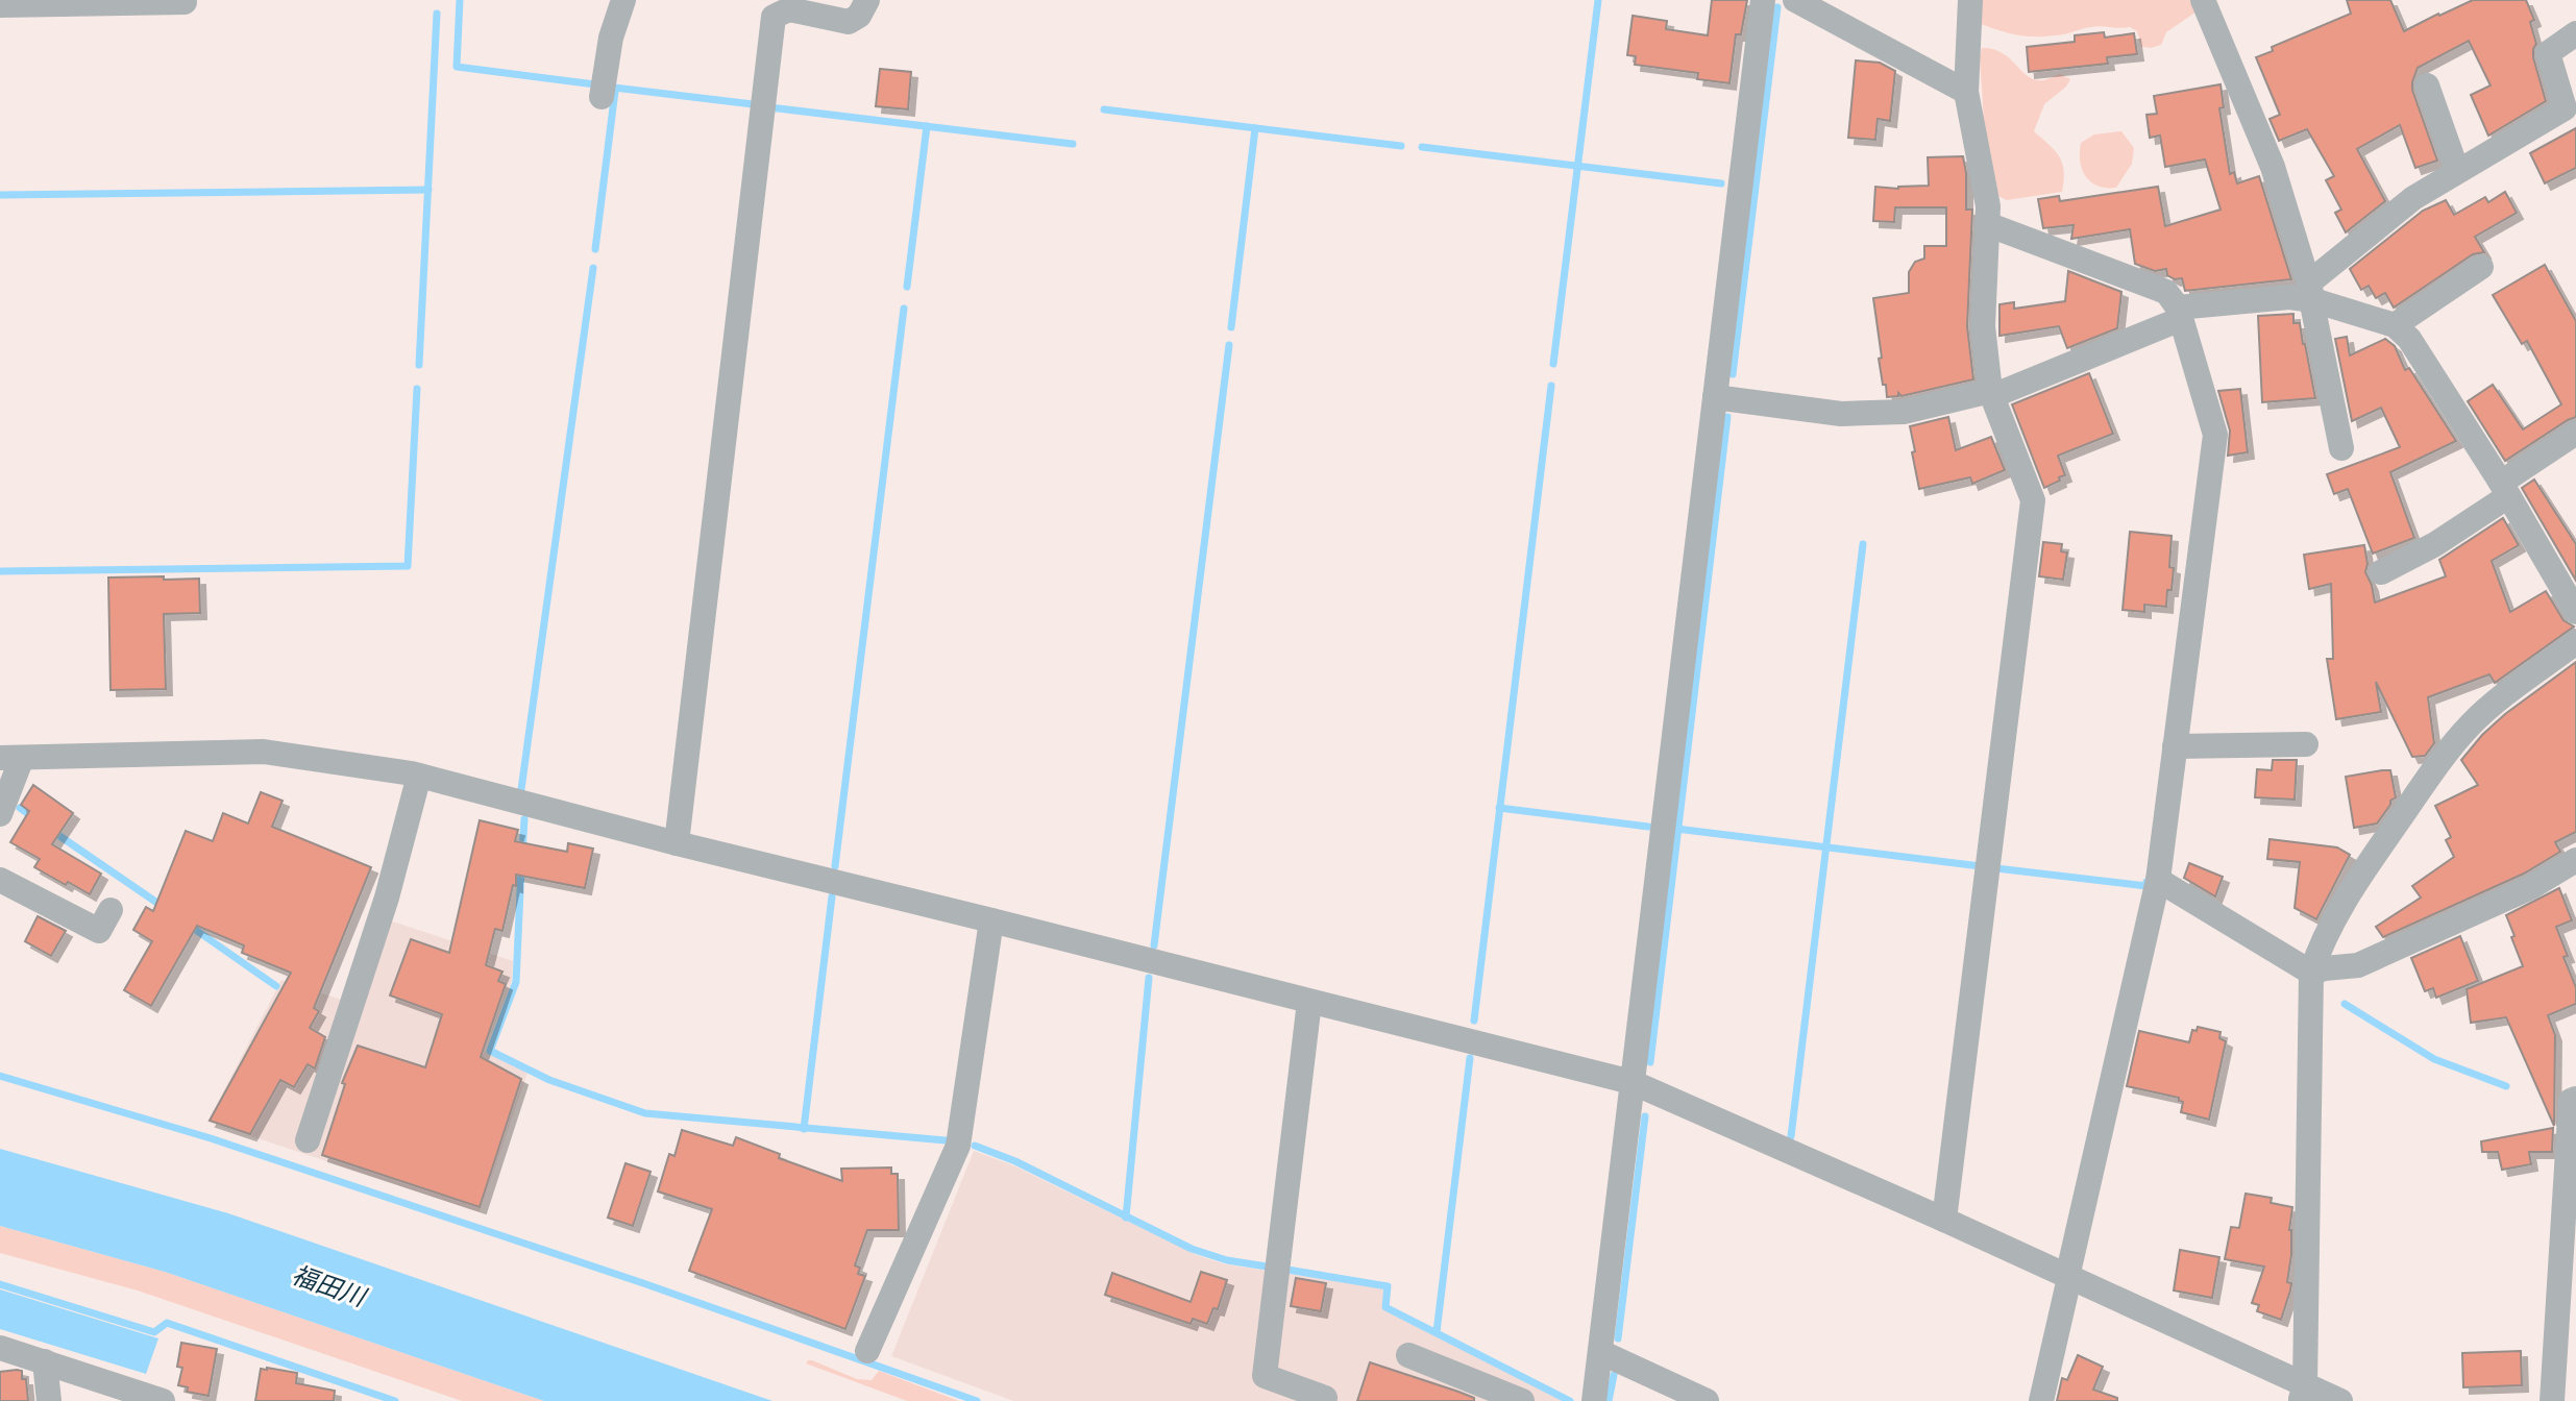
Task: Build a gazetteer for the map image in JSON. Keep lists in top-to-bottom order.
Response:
{
  "water": ["福田川"]
}
